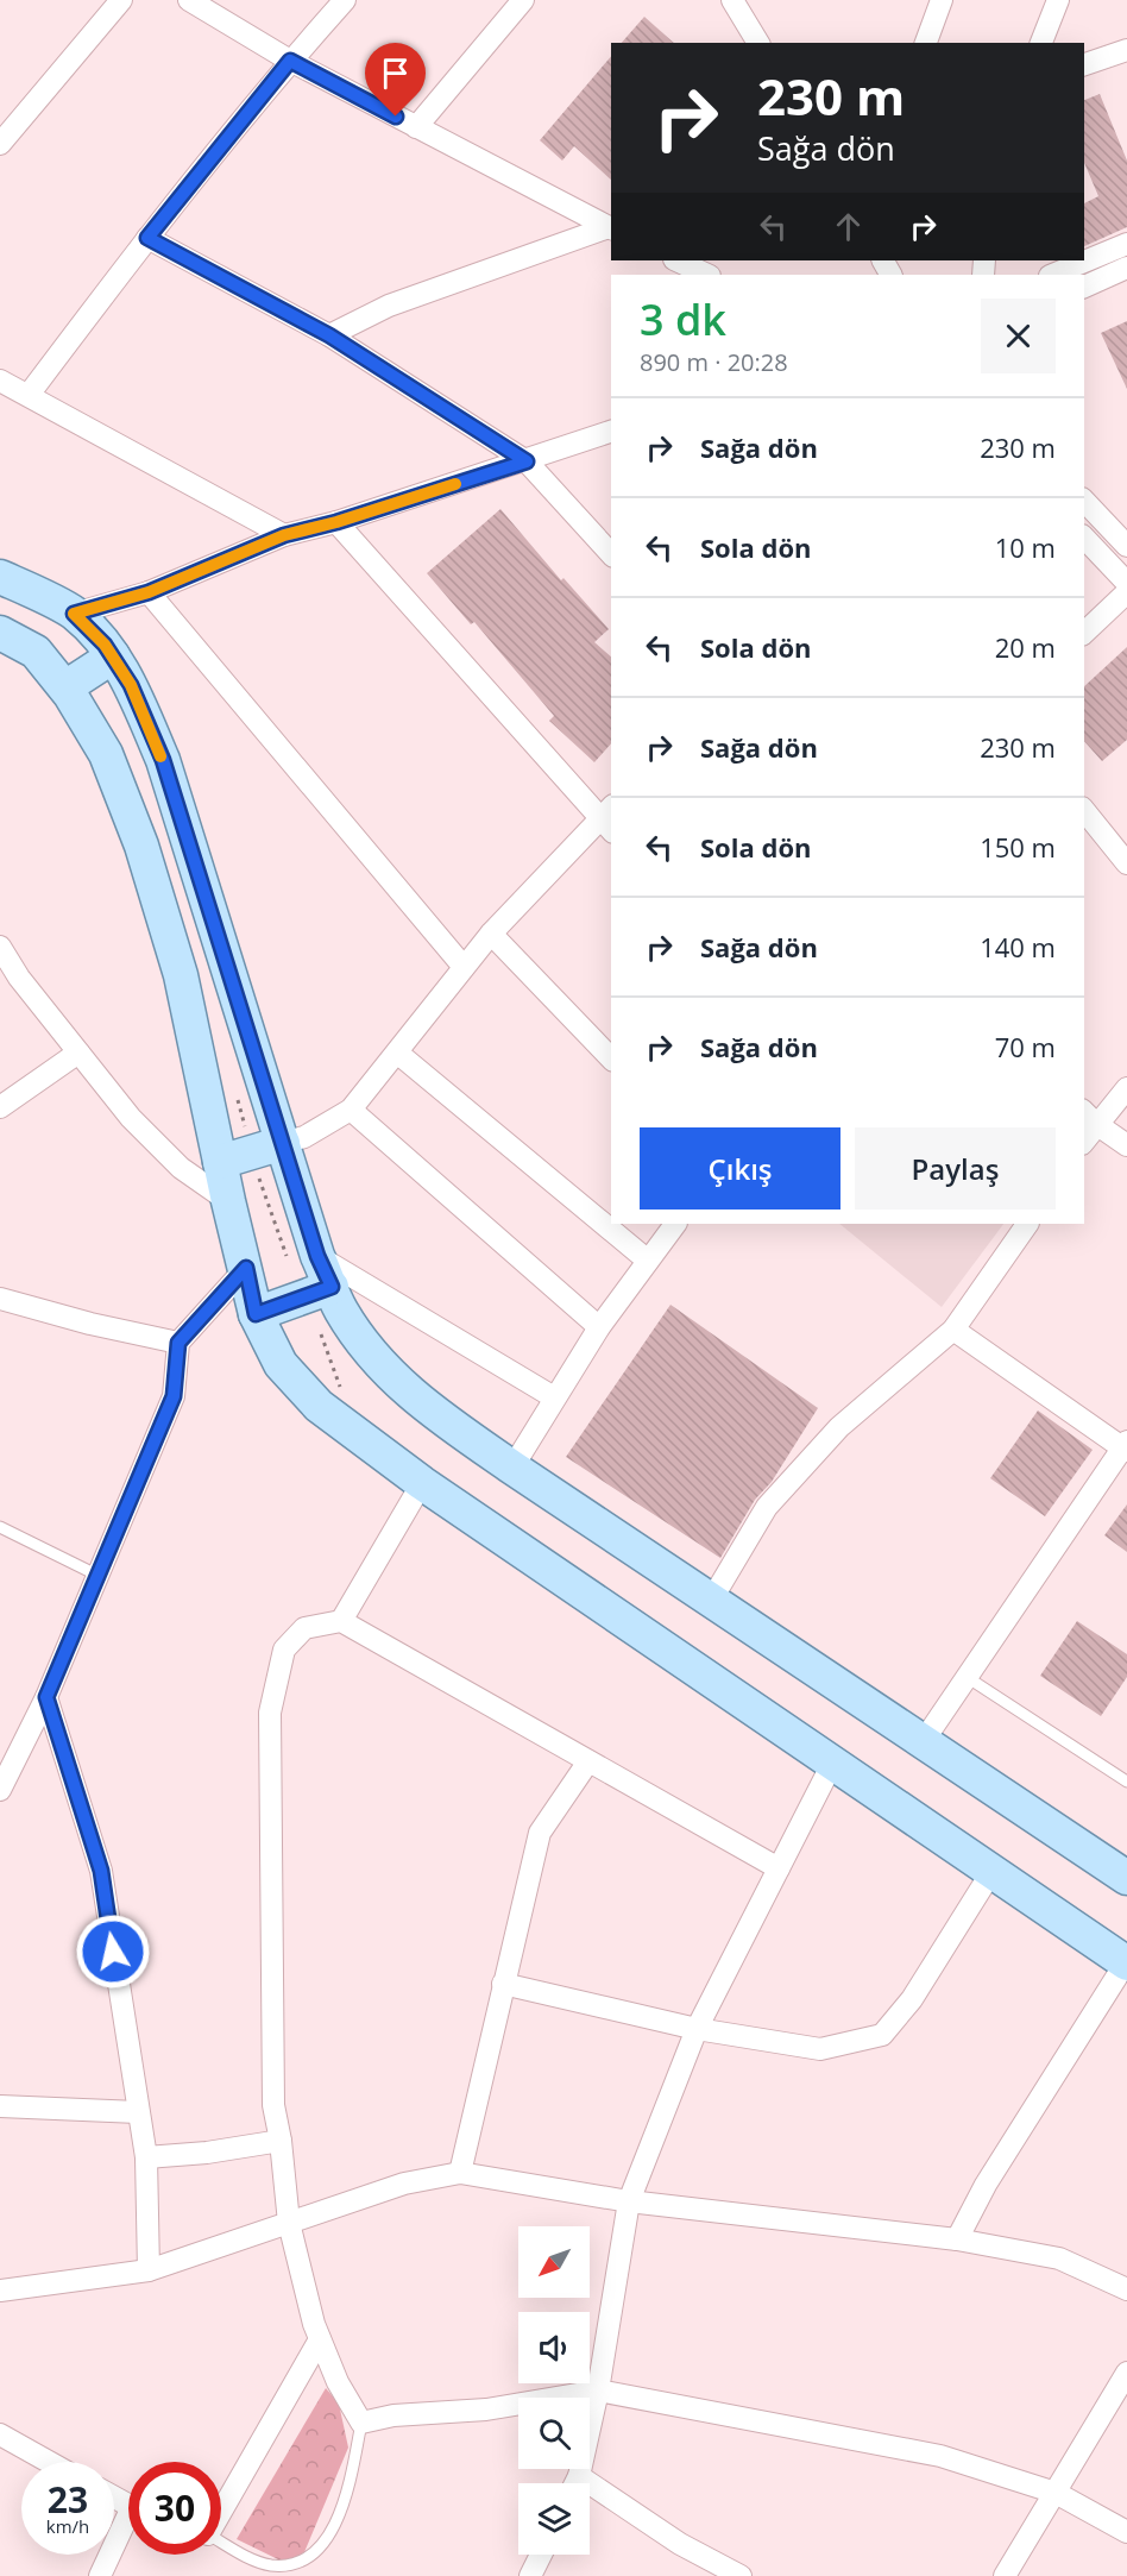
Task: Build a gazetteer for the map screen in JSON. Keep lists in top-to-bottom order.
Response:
{
  "north": "bottom left",
  "page": {
    "turn": ["230 m", "Sağa dön"],
    "heading": ["3 dk", "890 m · 20:28"],
    "list": [
      {
        "name": "Sağa dön",
        "value": "230 m"
      },
      {
        "name": "Sola dön",
        "value": "10 m"
      },
      {
        "name": "Sola dön",
        "value": "20 m"
      },
      {
        "name": "Sağa dön",
        "value": "230 m"
      },
      {
        "name": "Sola dön",
        "value": "150 m"
      },
      {
        "name": "Sağa dön",
        "value": "140 m"
      },
      {
        "name": "Sağa dön",
        "value": "70 m"
      }
    ],
    "buttons": ["Çıkış", "Paylaş"],
    "speed": "23 km/h",
    "limit": "30"
  }
}
